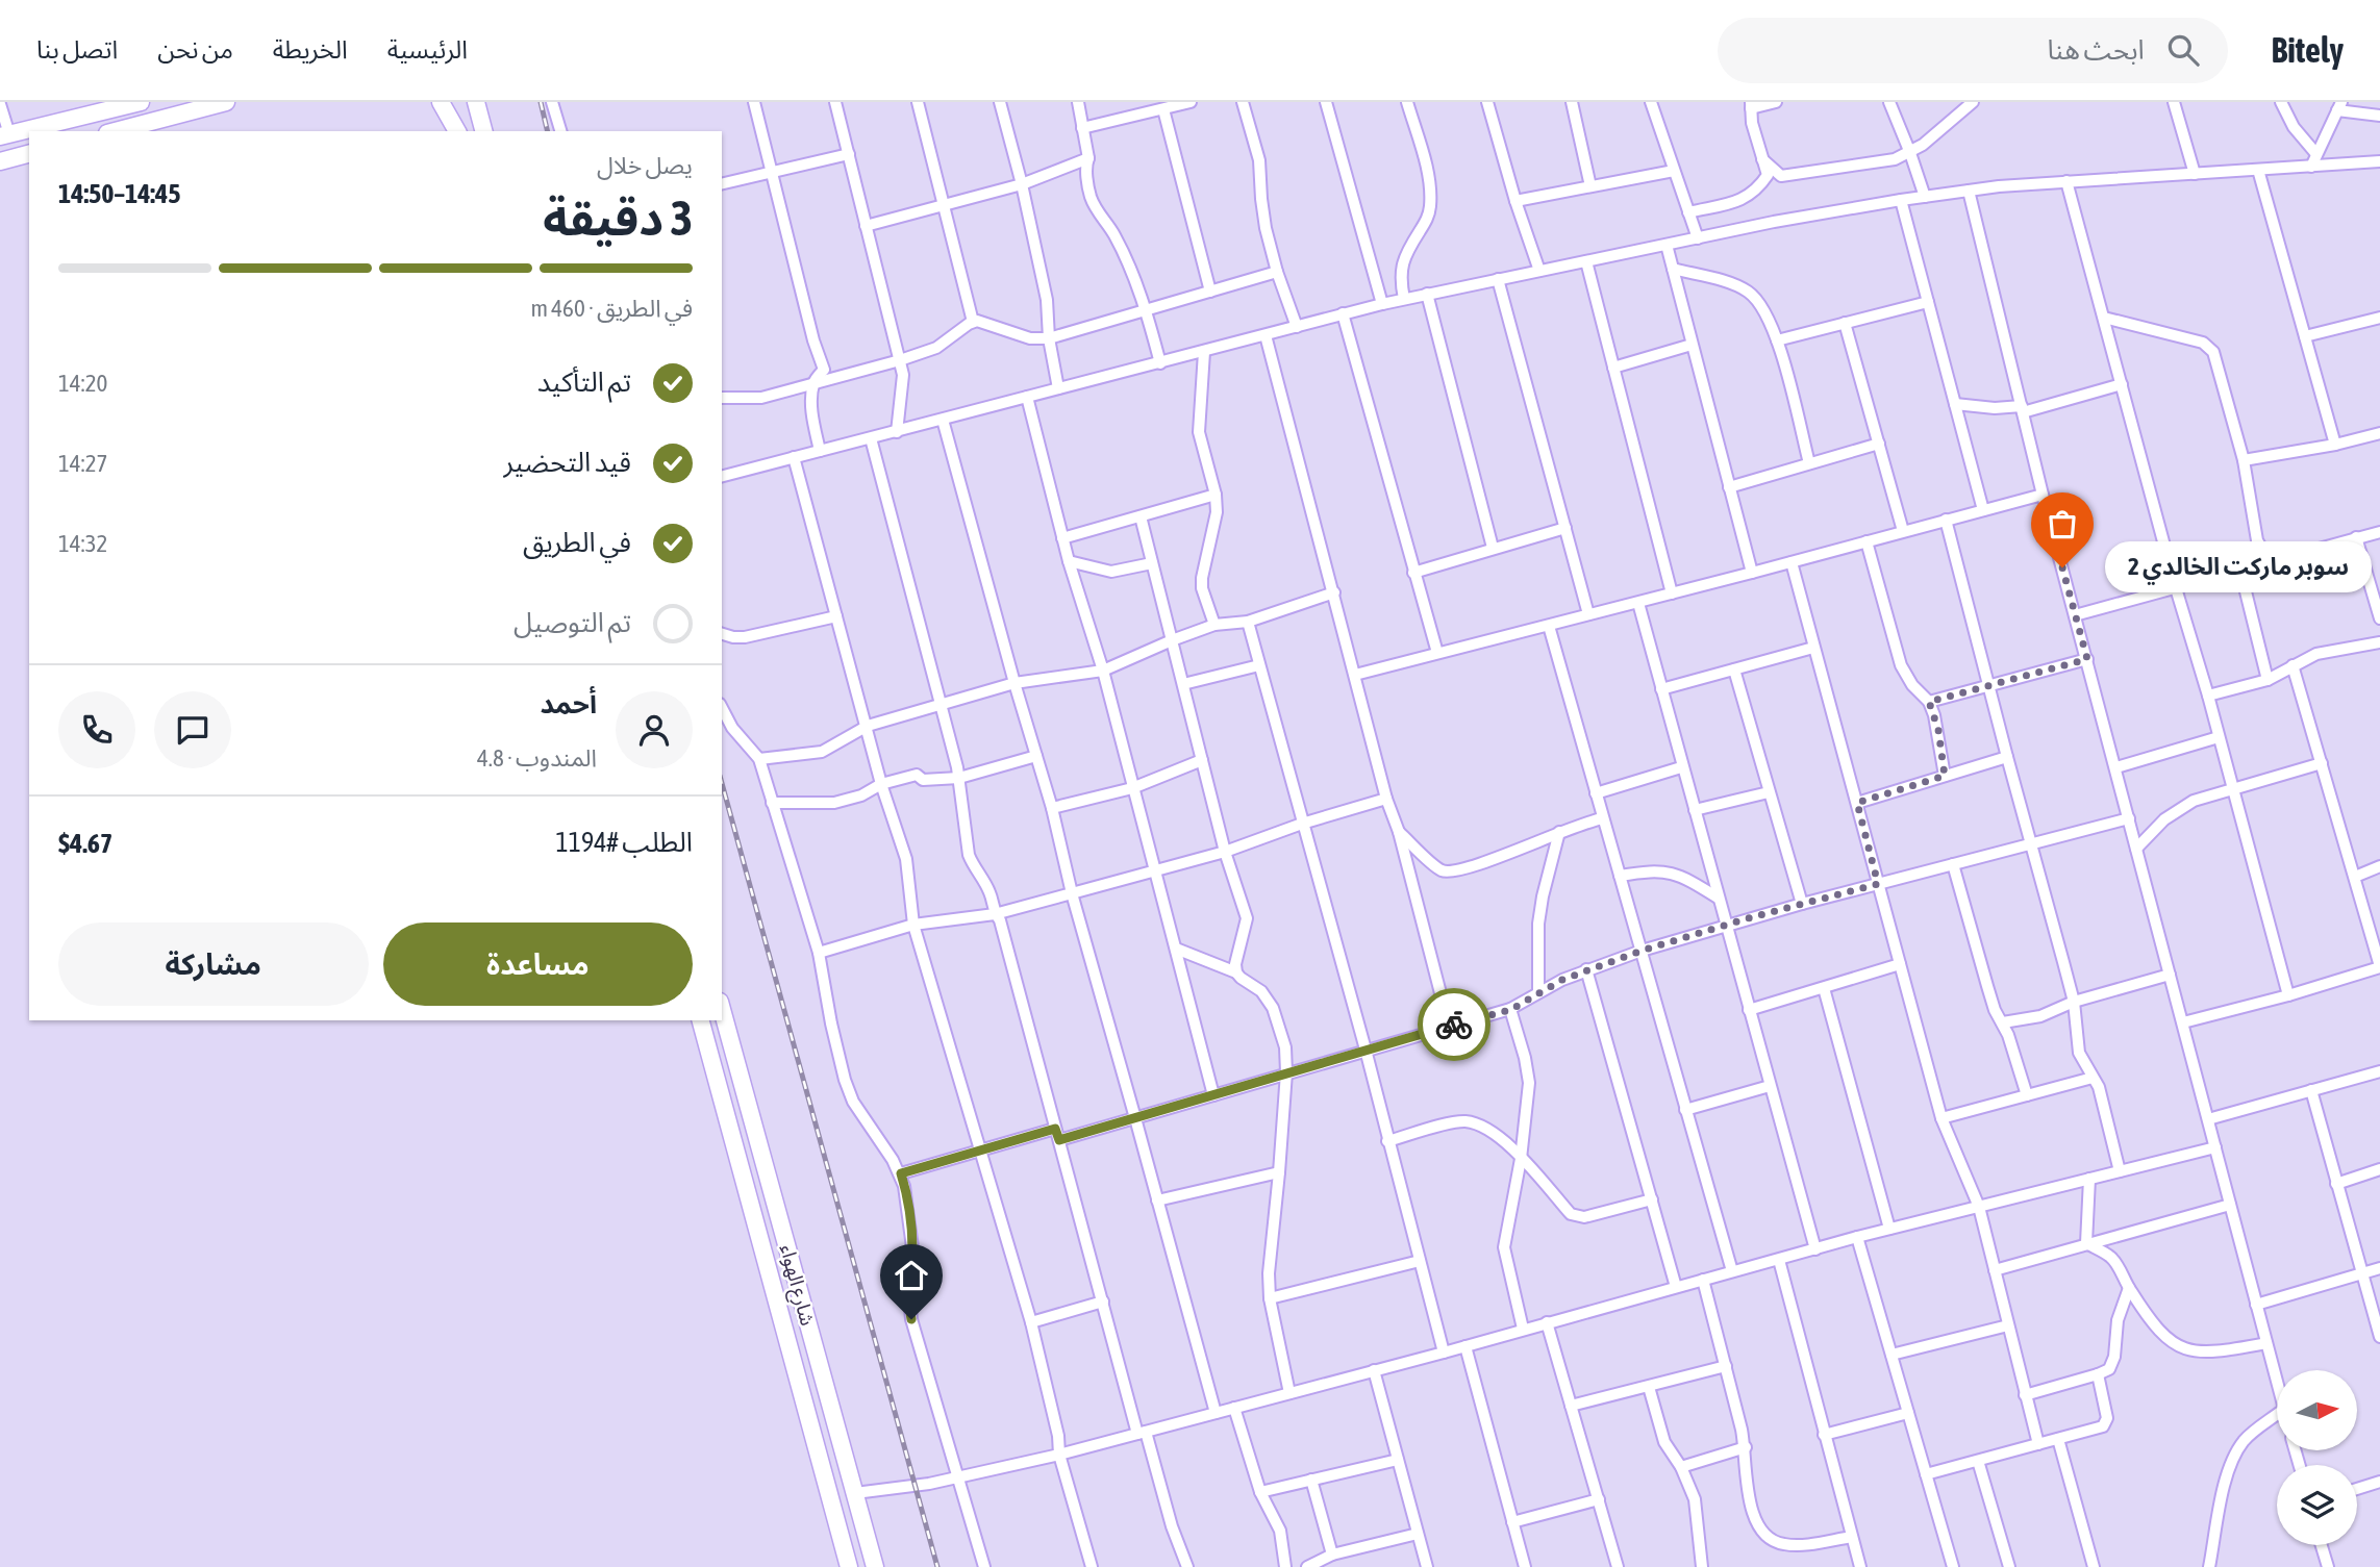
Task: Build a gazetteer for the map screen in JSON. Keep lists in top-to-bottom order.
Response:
{
  "streets": {
    "highway": ["شارع الهواء"]
  },
  "places": ["سوبر ماركت الخالدي 2"],
  "north": "right",
  "page": {
    "header": "Bitely",
    "search": "ابحث هنا",
    "nav": [
      "الرئيسية",
      "الخريطة",
      "من نحن",
      "اتصل بنا"
    ],
    "heading": ["3 دقيقة", "يصل خلال", "14:45–14:50"],
    "panel": [
      "أحمد",
      "المندوب · 4.8",
      "الطلب #1194",
      "$4.67"
    ],
    "bar": "في الطريق · 460 m",
    "list": [
      ["تم التأكيد", "14:20"],
      ["قيد التحضير", "14:27"],
      ["في الطريق", "14:32"],
      "تم التوصيل"
    ],
    "bubble": "سوبر ماركت الخالدي 2",
    "buttons": ["مساعدة", "مشاركة"]
  }
}
